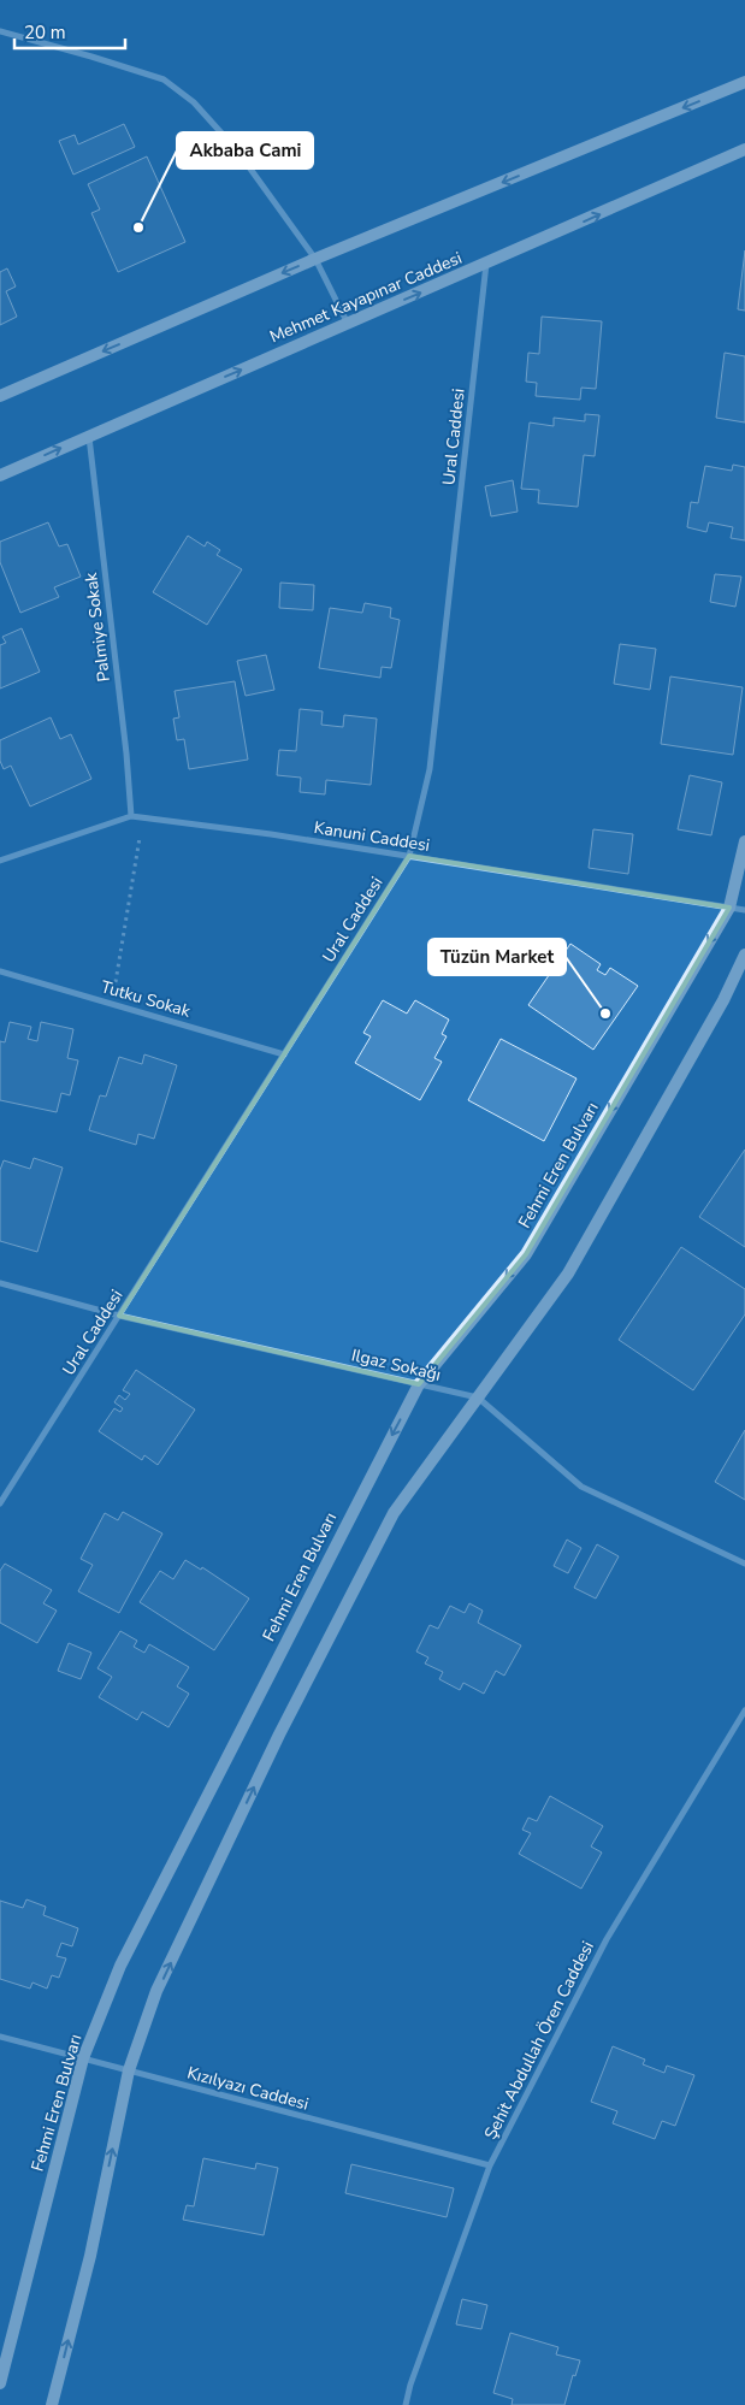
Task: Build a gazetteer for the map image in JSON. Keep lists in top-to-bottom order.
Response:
{
  "streets": {
    "street": [
      "Mehmet Kayapınar Caddesi",
      "Ural Caddesi",
      "Palmiye Sokak",
      "Kanuni Caddesi",
      "Tutku Sokak",
      "Fehmi Eren Bulvarı",
      "Ilgaz Sokağı",
      "Şehit Abdullah Ören Caddesi",
      "Kızılyazı Caddesi"
    ]
  },
  "crossings": [
    ["Mehmet Kayapınar Caddesi", "Ural Caddesi"],
    ["Mehmet Kayapınar Caddesi", "Palmiye Sokak"],
    ["Ural Caddesi", "Kanuni Caddesi"],
    ["Ural Caddesi", "Tutku Sokak"],
    ["Ural Caddesi", "Ilgaz Sokağı"],
    ["Palmiye Sokak", "Kanuni Caddesi"],
    ["Kanuni Caddesi", "Fehmi Eren Bulvarı"],
    ["Fehmi Eren Bulvarı", "Ilgaz Sokağı"],
    ["Fehmi Eren Bulvarı", "Kızılyazı Caddesi"],
    ["Şehit Abdullah Ören Caddesi", "Kızılyazı Caddesi"]
  ],
  "places": ["Akbaba Cami", "Tüzün Market"],
  "scale_bar": "20 m"
}
